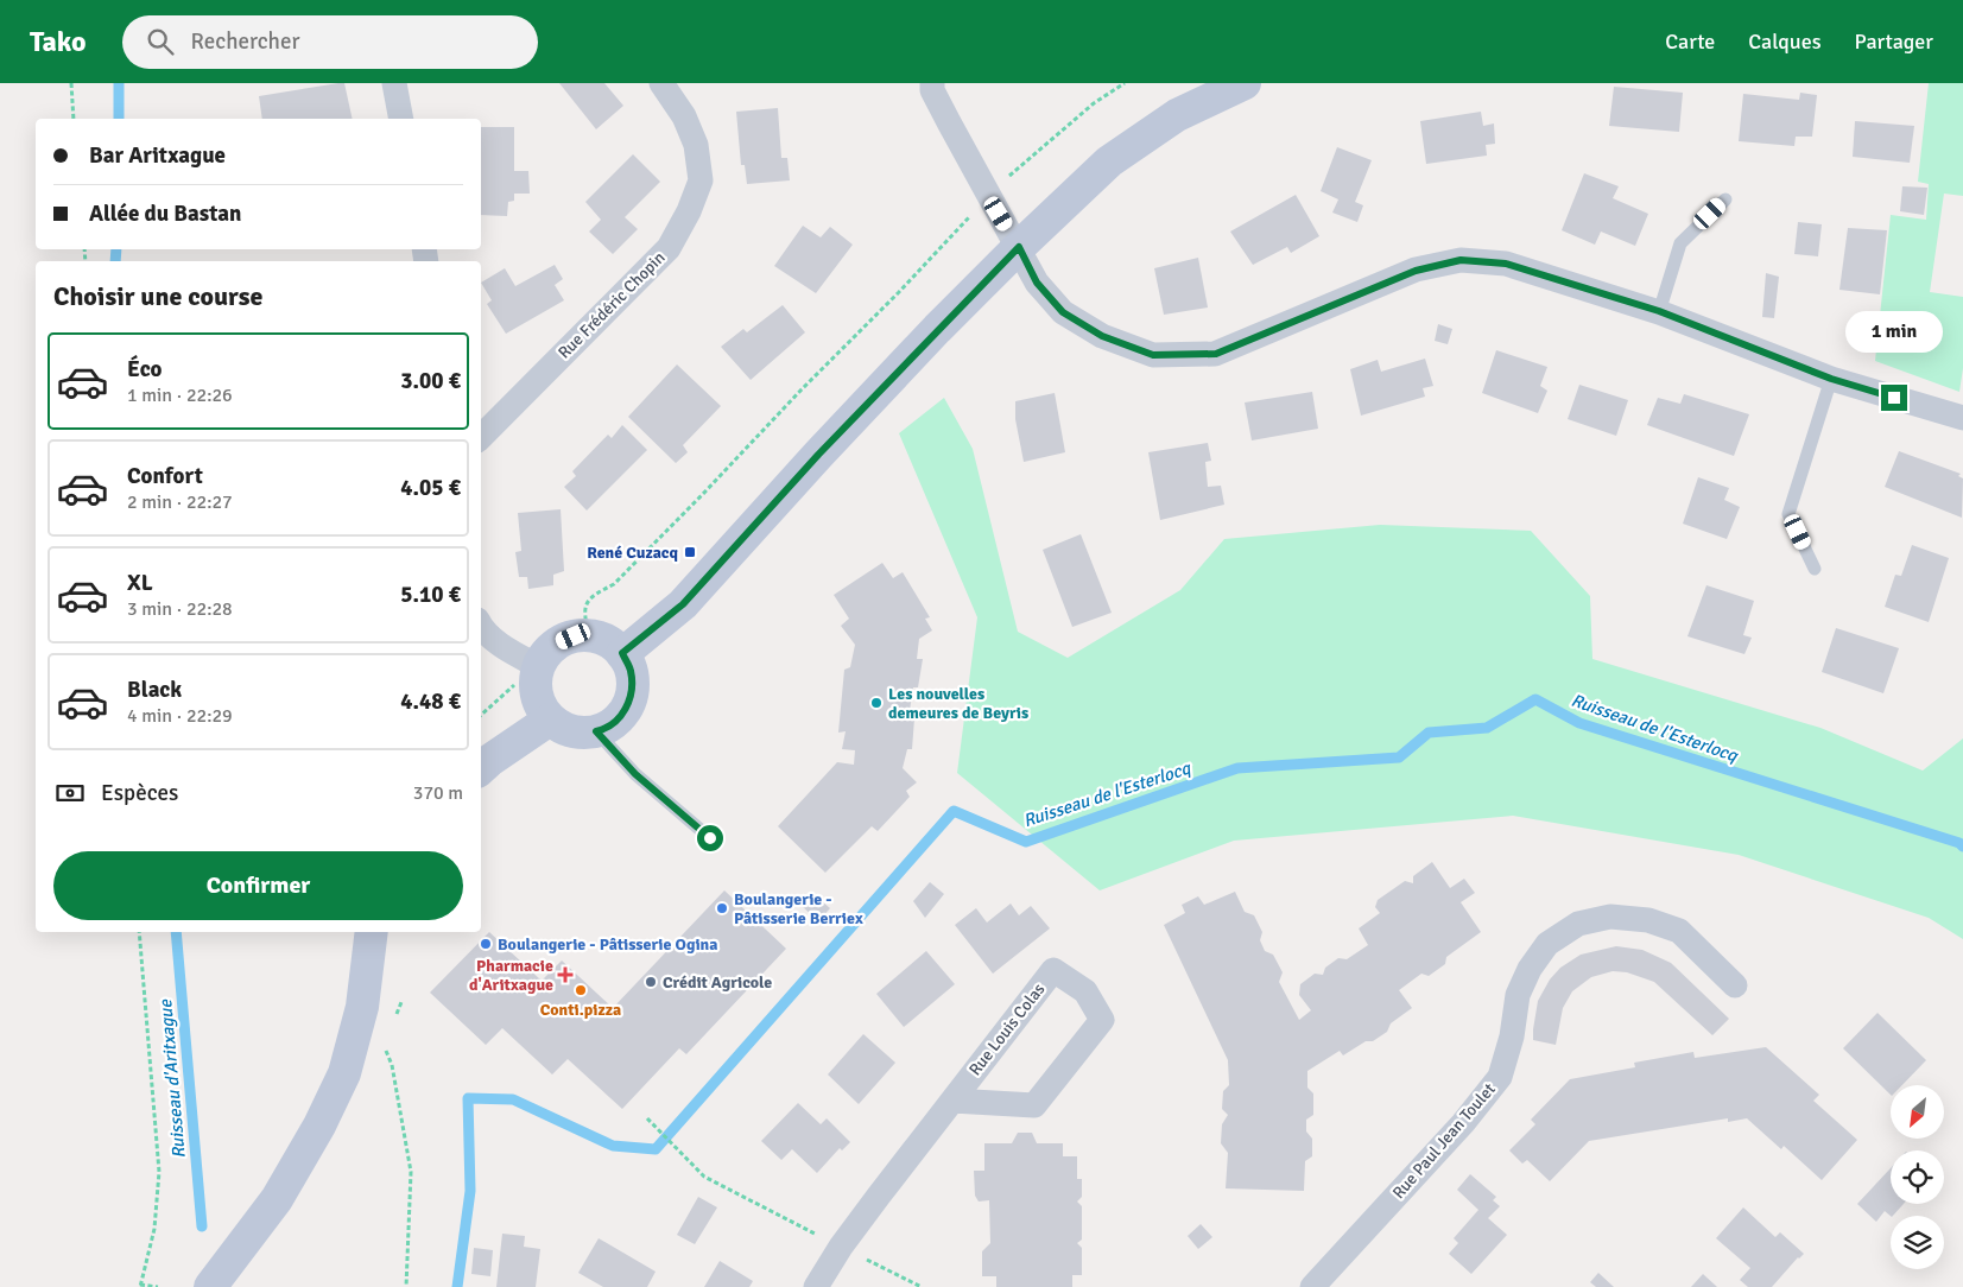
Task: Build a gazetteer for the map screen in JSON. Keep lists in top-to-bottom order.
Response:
{
  "streets": {
    "street": ["Rue Frédéric Chopin", "Rue Louis Colas", "Rue Paul Jean Toulet"]
  },
  "water": ["Ruisseau de l'Esterlocq", "Ruisseau d'Aritxague"],
  "places": {
    "transit": ["René Cuzacq"],
    "other": [
      "Les nouvelles demeures de Beyris",
      "Boulangerie - Pâtisserie Berriex",
      "Boulangerie - Pâtisserie Ogina",
      "Crédit Agricole",
      "Conti.pizza"
    ],
    "health": ["Pharmacie d'Aritxague"]
  },
  "north": "bottom left",
  "page": {
    "header": "Tako",
    "search": "Rechercher",
    "nav": ["Carte", "Calques", "Partager"],
    "banner": ["Bar Aritxague", "Allée du Bastan"],
    "heading": "Choisir une course",
    "bubble": "1 min",
    "list": [
      {
        "name": "Éco",
        "note": "1 min · 22:26",
        "value": "3.00 €"
      },
      {
        "name": "Confort",
        "note": "2 min · 22:27",
        "value": "4.05 €"
      },
      {
        "name": "XL",
        "note": "3 min · 22:28",
        "value": "5.10 €"
      },
      {
        "name": "Black",
        "note": "4 min · 22:29",
        "value": "4.48 €"
      }
    ],
    "pay": ["Espèces", "370 m"],
    "buttons": "Confirmer"
  }
}
